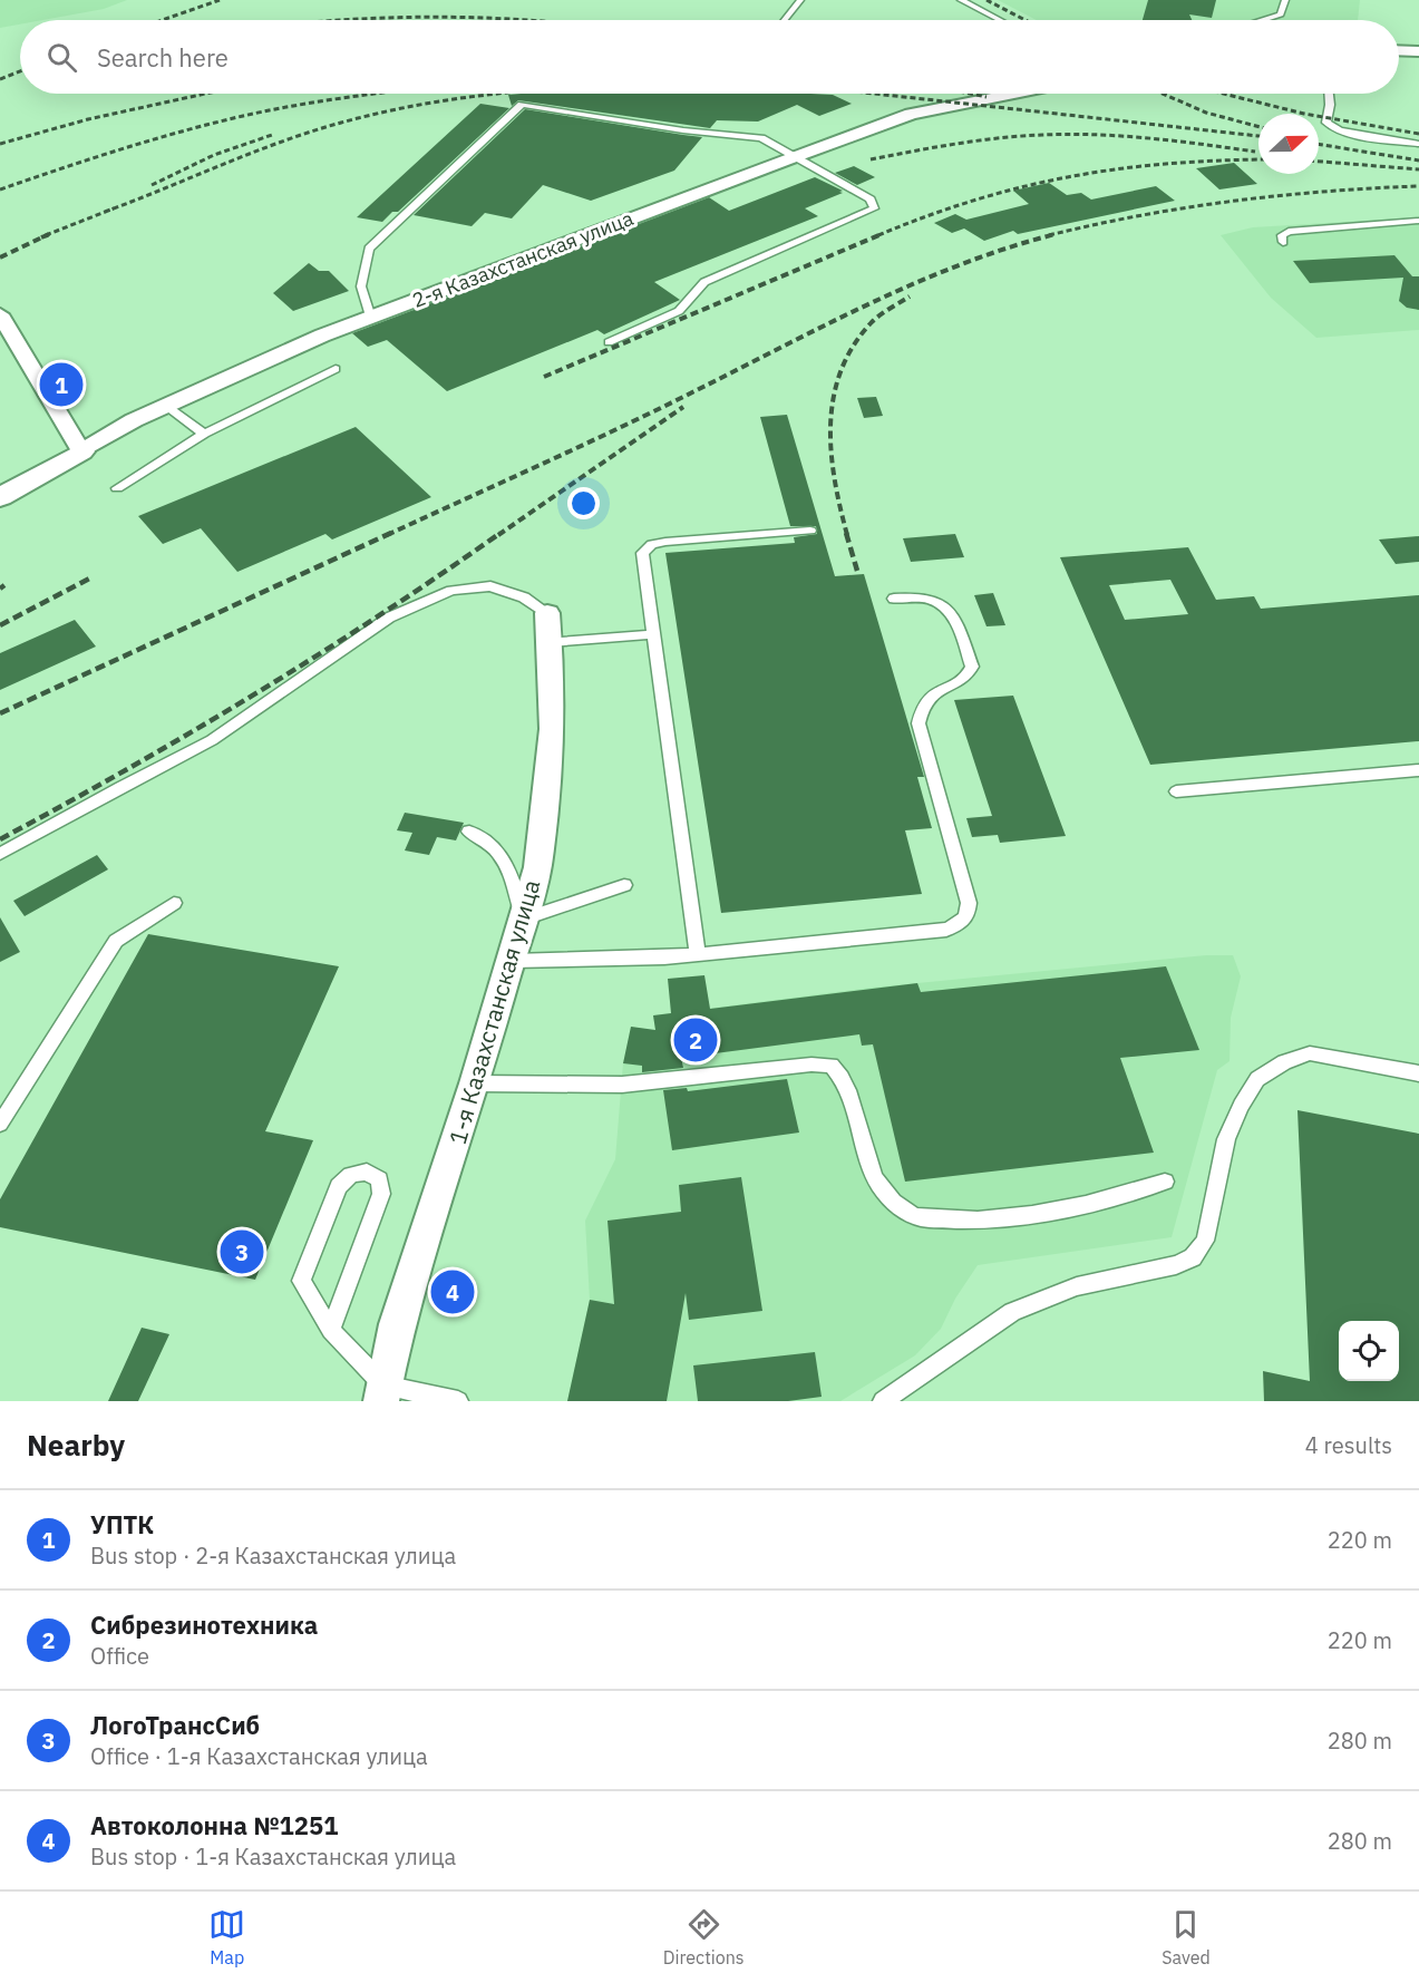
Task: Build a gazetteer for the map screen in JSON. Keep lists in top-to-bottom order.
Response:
{
  "streets": {
    "street": ["2-я Казахстанская улица", "1-я Казахстанская улица"]
  },
  "north": "right",
  "page": {
    "search": "Search here",
    "pins": [
      "1",
      "2",
      "3",
      "4"
    ],
    "heading": ["Nearby", "4 results"],
    "list": [
      {
        "mark": "1",
        "name": "УПТК",
        "note": "Bus stop · 2-я Казахстанская улица",
        "value": "220 m"
      },
      {
        "mark": "2",
        "name": "Сибрезинотехника",
        "note": "Office",
        "value": "220 m"
      },
      {
        "mark": "3",
        "name": "ЛогоТрансСиб",
        "note": "Office · 1-я Казахстанская улица",
        "value": "280 m"
      },
      {
        "mark": "4",
        "name": "Автоколонна №1251",
        "note": "Bus stop · 1-я Казахстанская улица",
        "value": "280 m"
      }
    ],
    "nav": ["Map", "Directions", "Saved"]
  }
}
